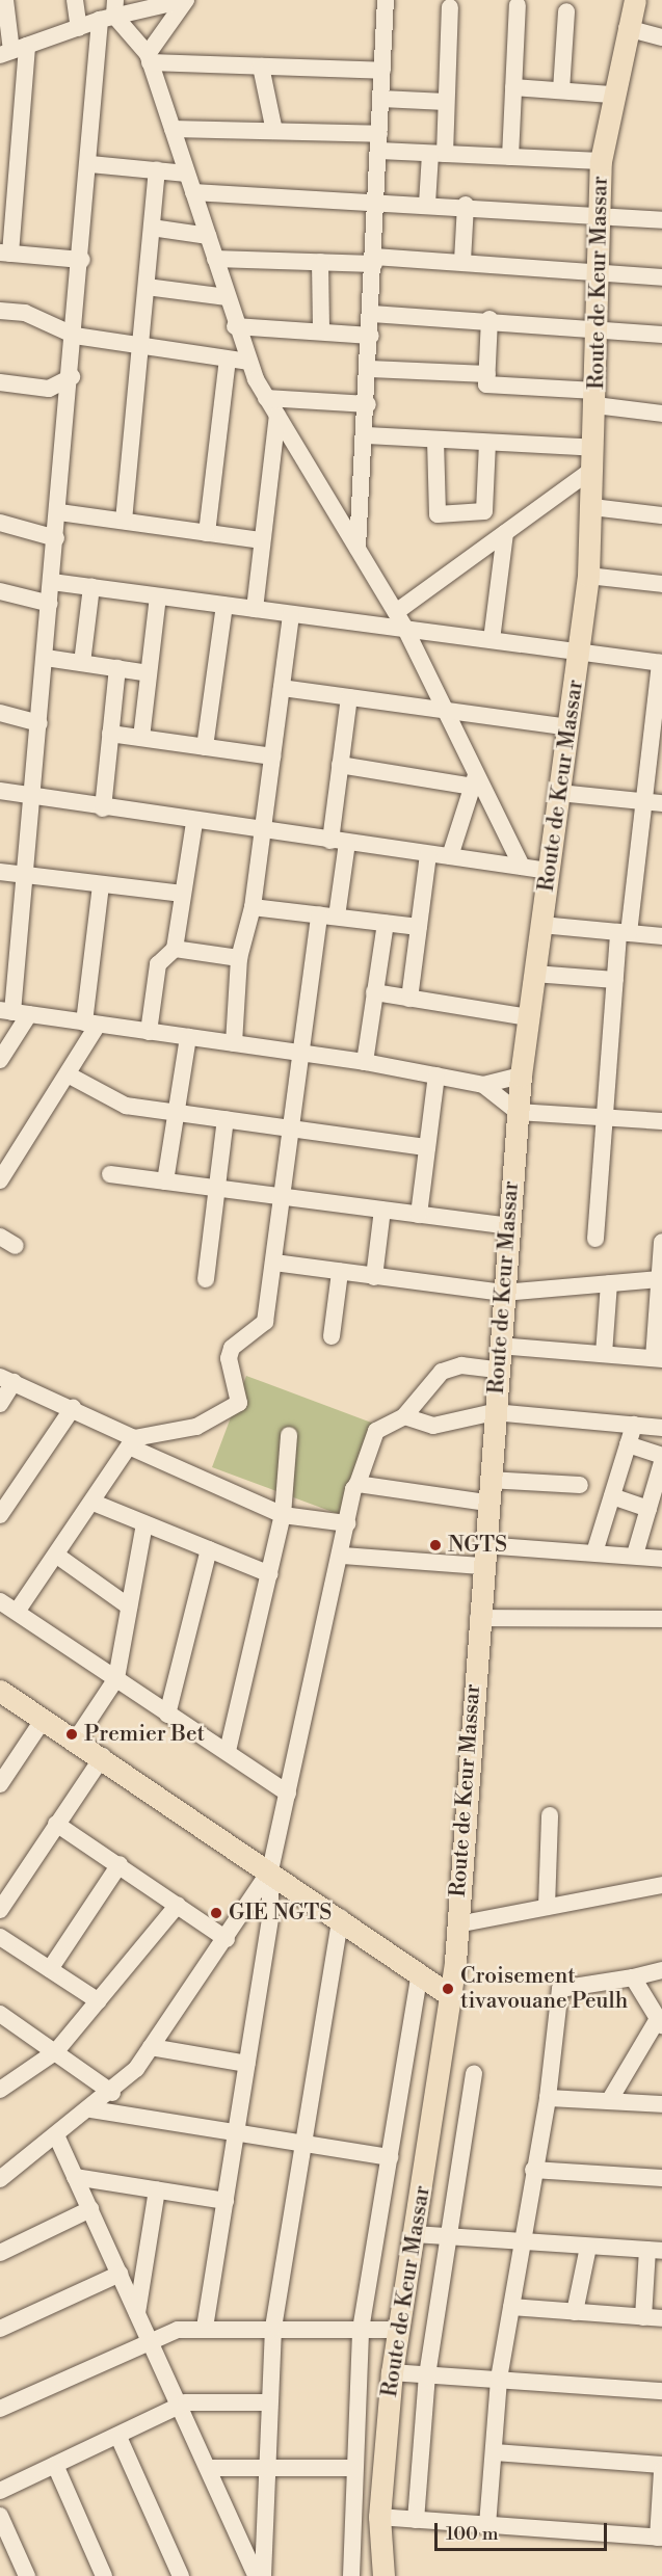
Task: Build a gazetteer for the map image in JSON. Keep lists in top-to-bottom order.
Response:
{
  "streets": {
    "main road": ["Route de Keur Massar"]
  },
  "places": [
    "NGTS",
    "Premier Bet",
    "GIE NGTS",
    "Croisement tivavouane Peulh"
  ],
  "scale_bar": "100 m"
}
